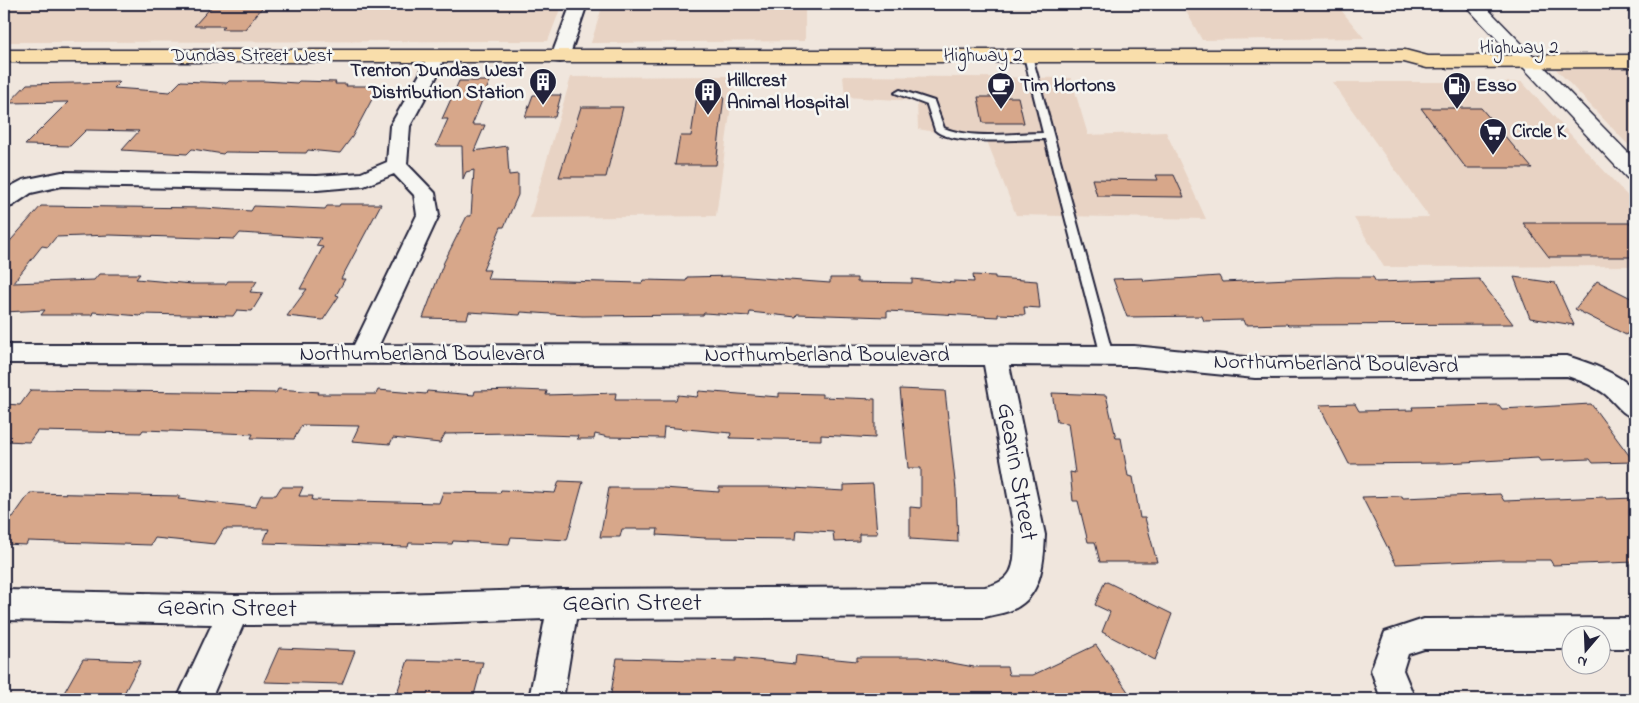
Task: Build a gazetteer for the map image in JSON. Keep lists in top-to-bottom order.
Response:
{
  "streets": {
    "main road": ["Highway 2", "Dundas Street West"],
    "street": ["Northumberland Boulevard", "Gearin Street"]
  },
  "crossings": [
    ["Highway 2", "Dundas Street West"],
    ["Northumberland Boulevard", "Gearin Street"]
  ],
  "places": {
    "building": ["Trenton Dundas West Distribution Station", "Hillcrest Animal Hospital"],
    "cafe": ["Tim Hortons"],
    "fuel station": ["Esso"],
    "supermarket": ["Circle K"]
  },
  "north": "bottom"
}
